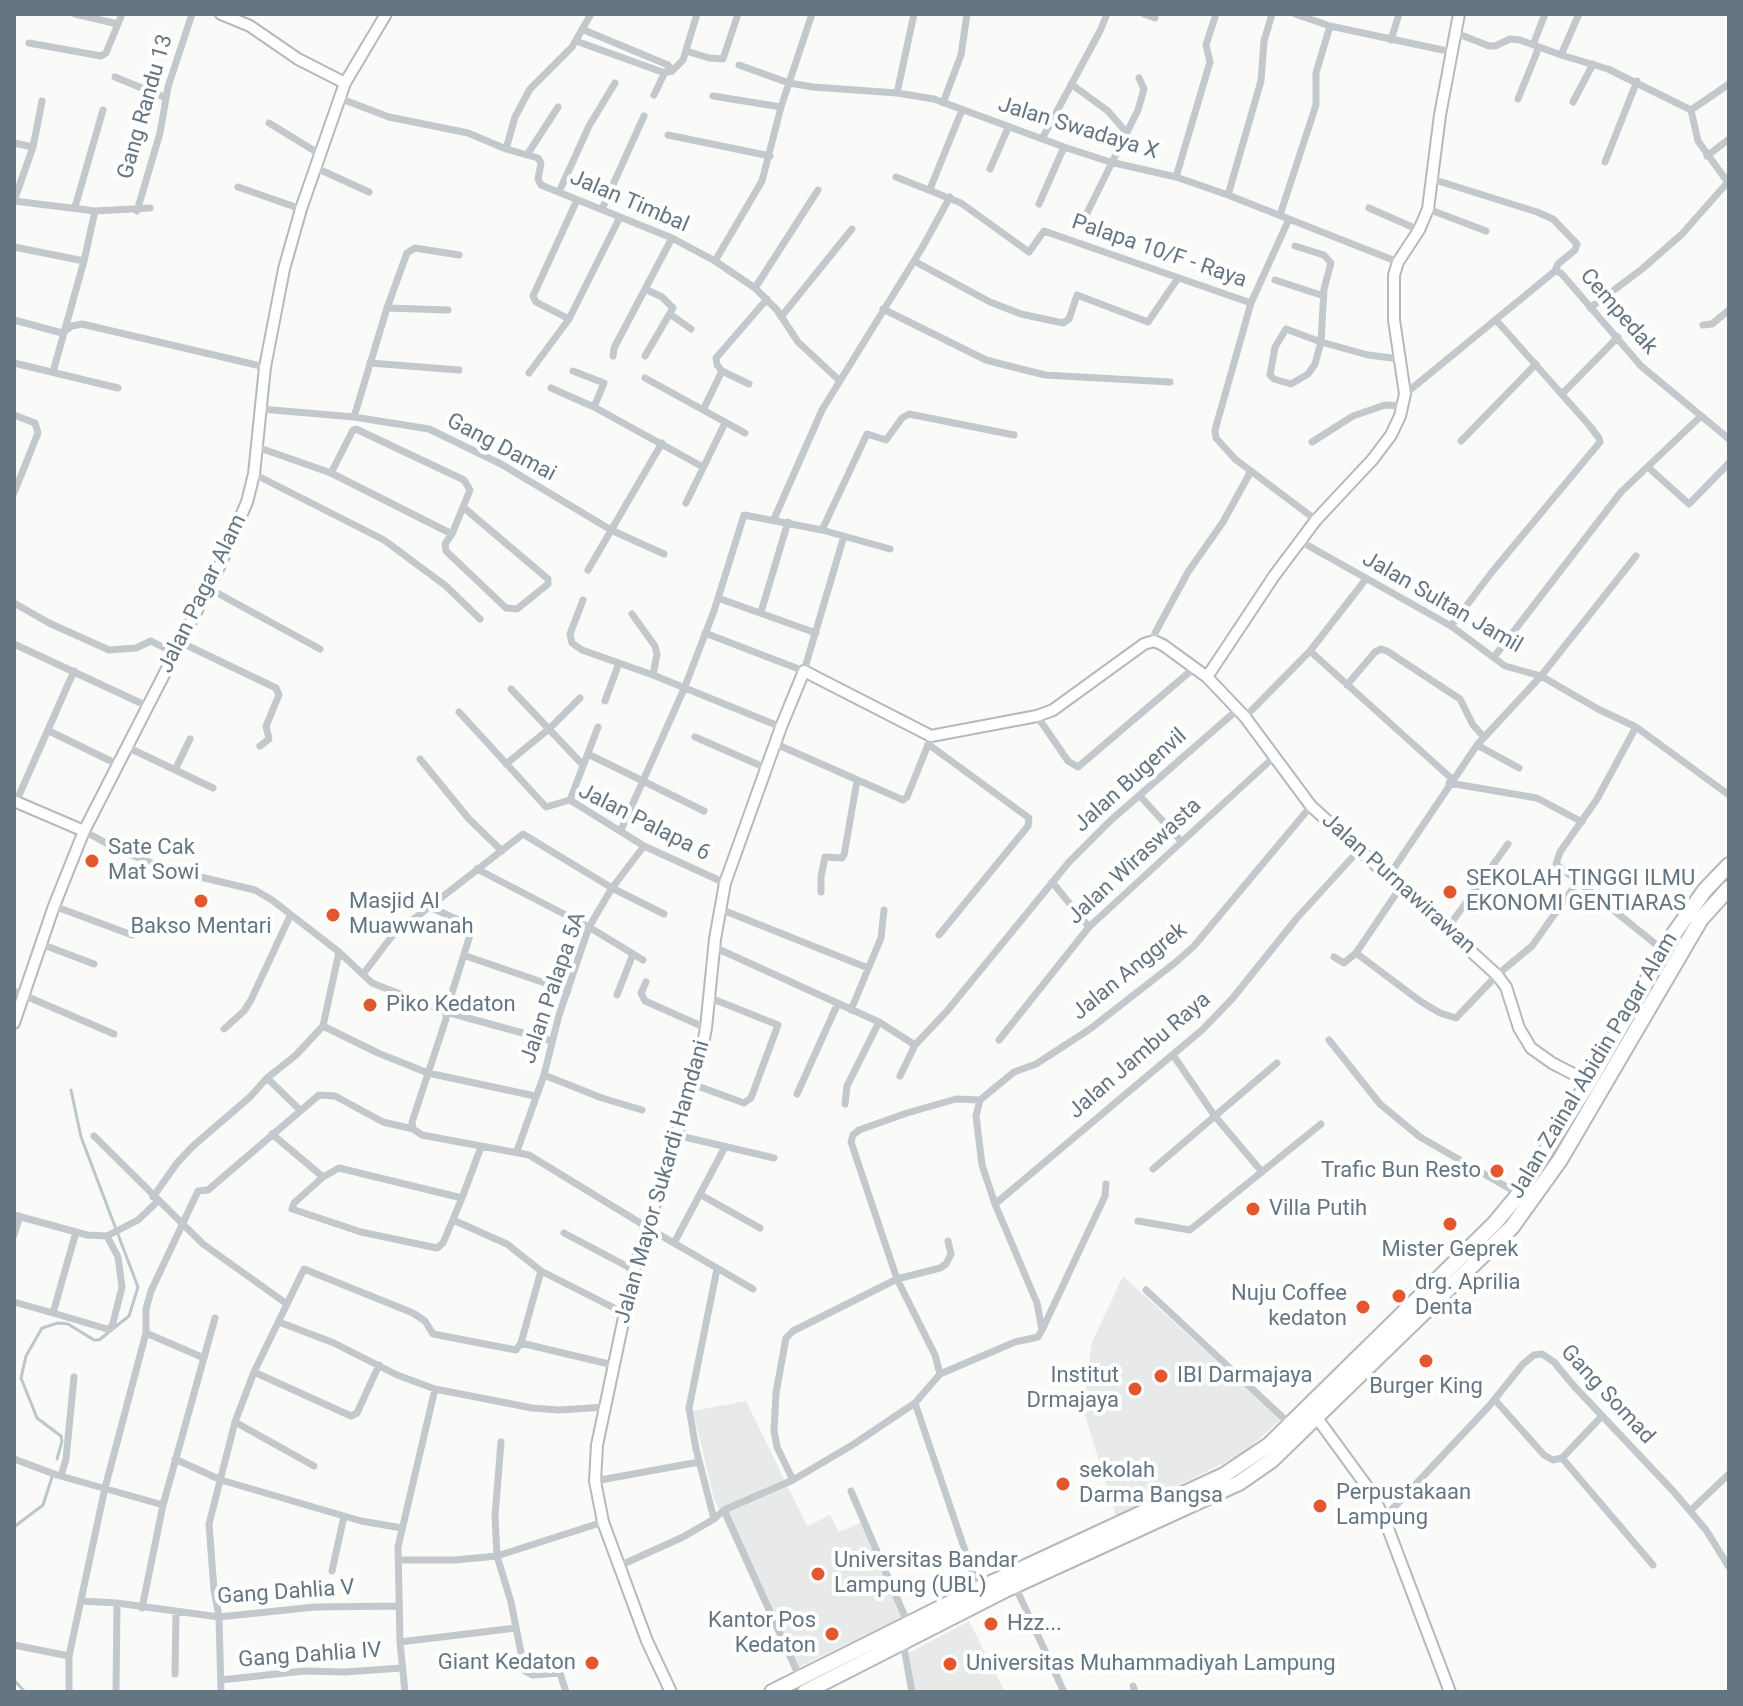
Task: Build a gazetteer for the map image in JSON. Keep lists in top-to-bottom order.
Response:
{
  "streets": {
    "highway": ["Jalan Zainal Abidin Pagar Alam"],
    "street": [
      "Gang Randu 13",
      "Jalan Swadaya X",
      "Jalan Timbal",
      "Palapa 10/F - Raya",
      "Cempedak",
      "Gang Damai",
      "Jalan Pagar Alam",
      "Jalan Sultan Jamil",
      "Jalan Bugenvil",
      "Jalan Palapa 6",
      "Jalan Wiraswasta",
      "Jalan Purnawirawan",
      "Jalan Anggrek",
      "Jalan Palapa 5A",
      "Jalan Jambu Raya",
      "Jalan Mayor Sukardi Hamdani",
      "Gang Somad",
      "Gang Dahlia V",
      "Gang Dahlia IV"
    ]
  },
  "crossings": [
    ["Gang Damai", "Jalan Pagar Alam"],
    ["Jalan Sultan Jamil", "Jalan Bugenvil"],
    ["Jalan Bugenvil", "Jalan Purnawirawan"],
    ["Jalan Palapa 6", "Jalan Palapa 5A"],
    ["Jalan Palapa 6", "Jalan Mayor Sukardi Hamdani"],
    ["Jalan Wiraswasta", "Jalan Purnawirawan"],
    ["Jalan Purnawirawan", "Jalan Anggrek"],
    ["Jalan Purnawirawan", "Jalan Jambu Raya"],
    ["Jalan Purnawirawan", "Jalan Zainal Abidin Pagar Alam"]
  ],
  "places": [
    "Sate Cak Mat Sowi",
    "SEKOLAH TINGGI ILMU EKONOMI GENTIARAS",
    "Bakso Mentari",
    "Masjid Al Muawwanah",
    "Piko Kedaton",
    "Trafic Bun Resto",
    "Villa Putih",
    "Mister Geprek",
    "drg. Aprilia Denta",
    "Nuju Coffee kedaton",
    "Burger King",
    "IBI Darmajaya",
    "Institut Drmajaya",
    "sekolah Darma Bangsa",
    "Perpustakaan Lampung",
    "Universitas Bandar Lampung (UBL)",
    "Hzz...",
    "Kantor Pos Kedaton",
    "Giant Kedaton",
    "Universitas Muhammadiyah Lampung"
  ]
}
